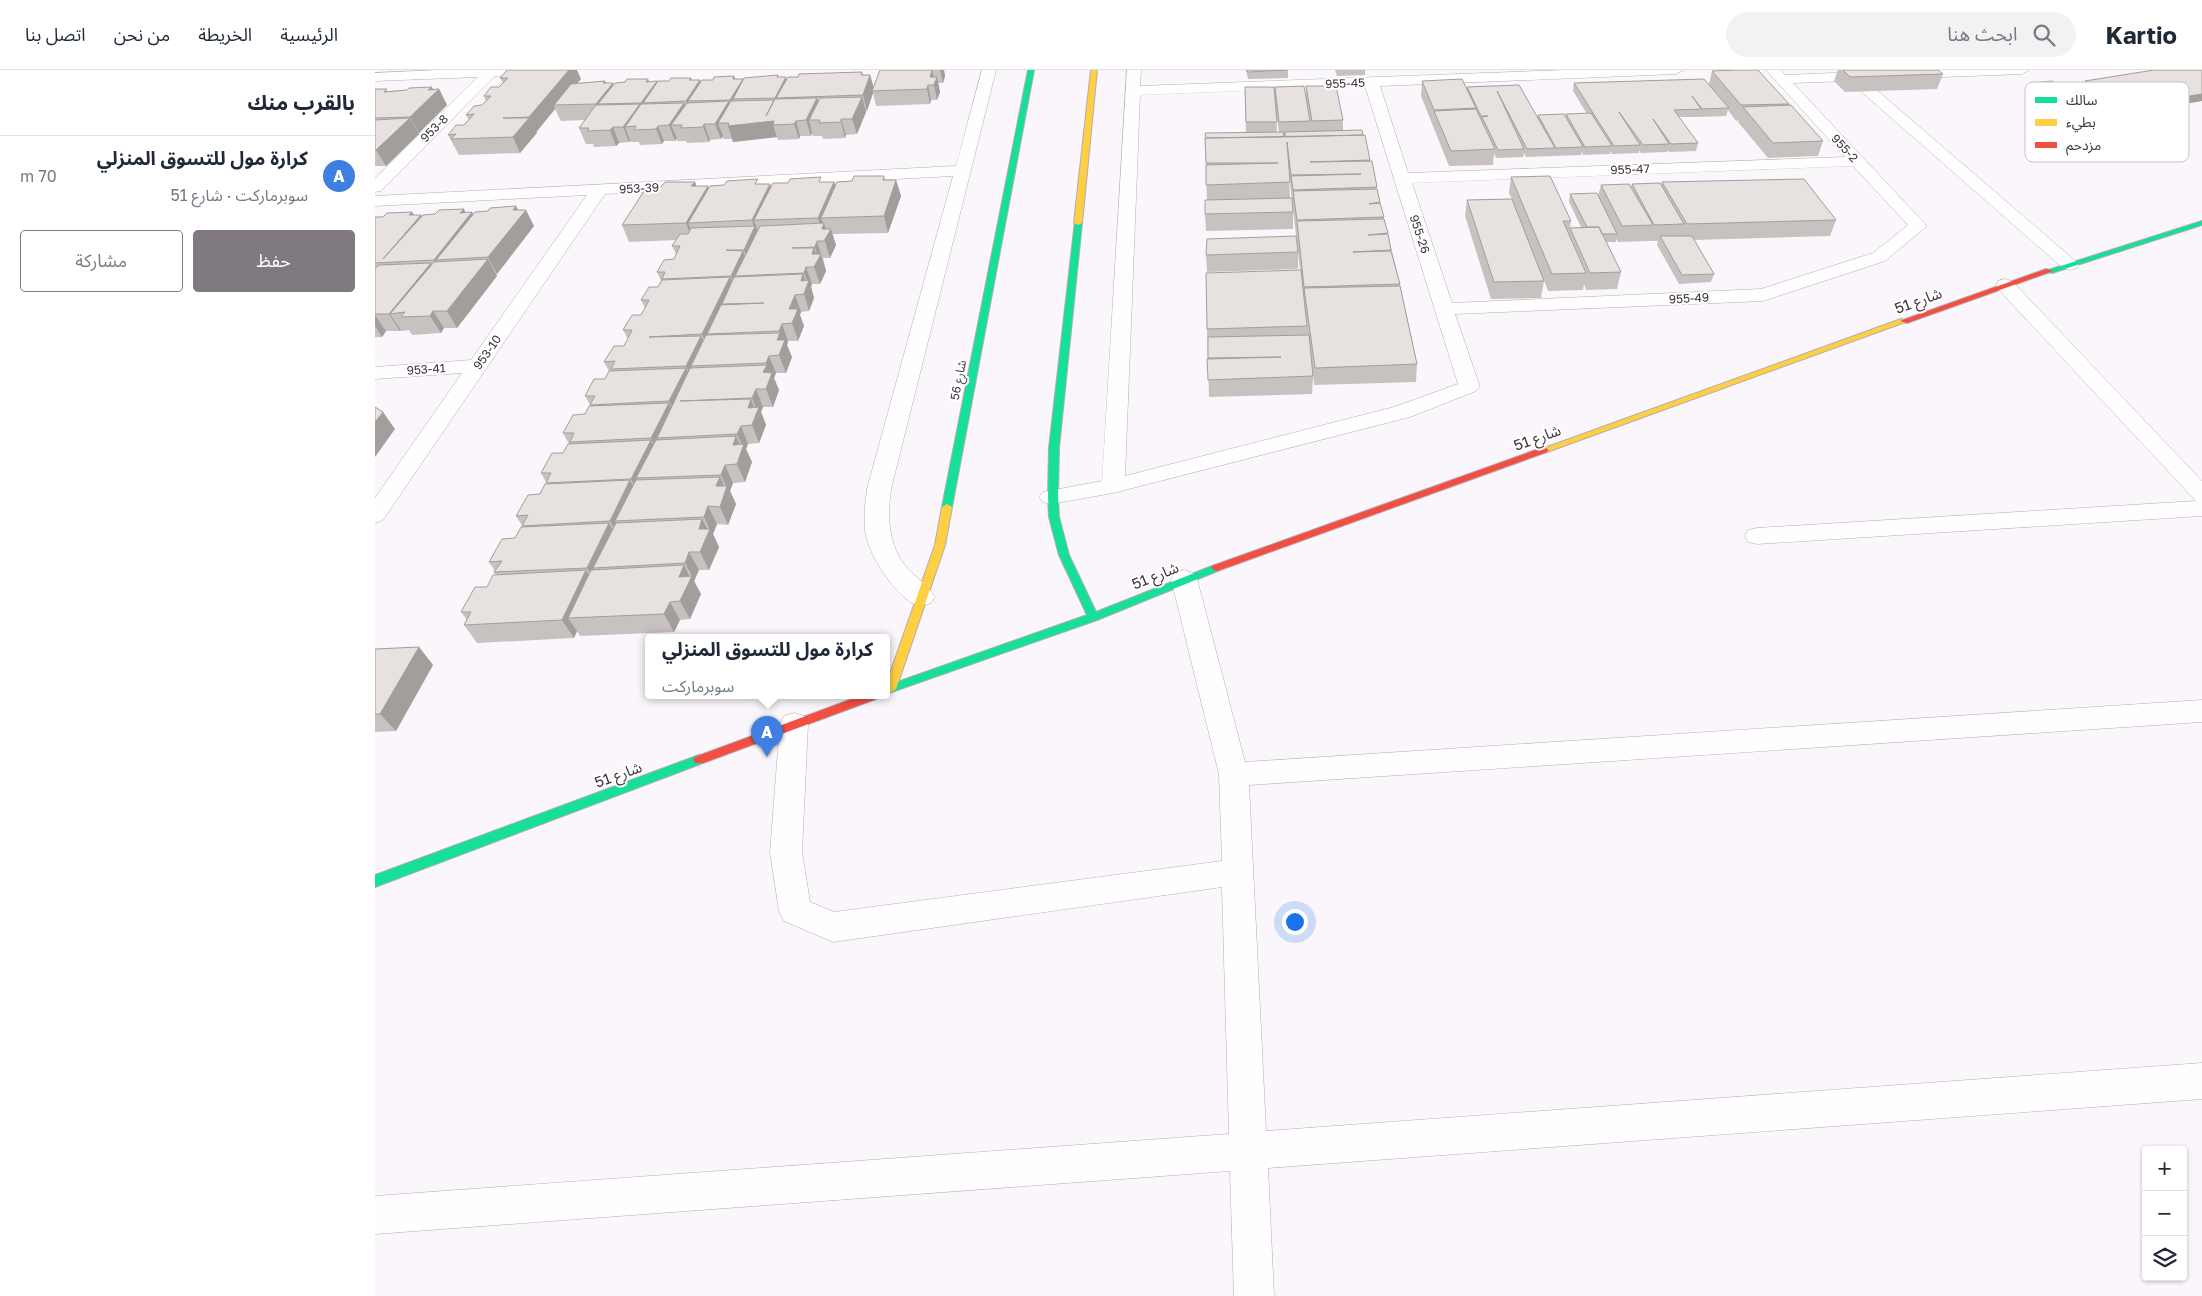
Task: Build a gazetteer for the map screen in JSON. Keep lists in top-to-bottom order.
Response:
{
  "streets": {
    "street": [
      "955-45",
      "953-8",
      "955-2",
      "955-47",
      "953-39",
      "955-26",
      "955-49",
      "شارع 51",
      "953-10",
      "953-41",
      "شارع 56"
    ]
  },
  "crossings": [
    ["955-45", "955-26"],
    ["955-2", "955-47"],
    ["955-2", "955-49"],
    ["955-47", "955-26"],
    ["953-39", "953-10"],
    ["955-26", "955-49"],
    ["953-10", "953-41"]
  ],
  "legend": ["سالك", "بطيء", "مزدحم"],
  "page": {
    "header": "Kartio",
    "search": "ابحث هنا",
    "nav": [
      "الرئيسية",
      "الخريطة",
      "من نحن",
      "اتصل بنا"
    ],
    "heading": "بالقرب منك",
    "list": [
      {
        "mark": "A",
        "name": "كرارة مول للتسوق المنزلي",
        "note": "سوبرماركت · شارع 51",
        "value": "70 m"
      }
    ],
    "buttons": ["حفظ", "مشاركة"],
    "popup": ["كرارة مول للتسوق المنزلي", "سوبرماركت"],
    "pins": "A",
    "map_buttons": ["+", "−"]
  }
}
